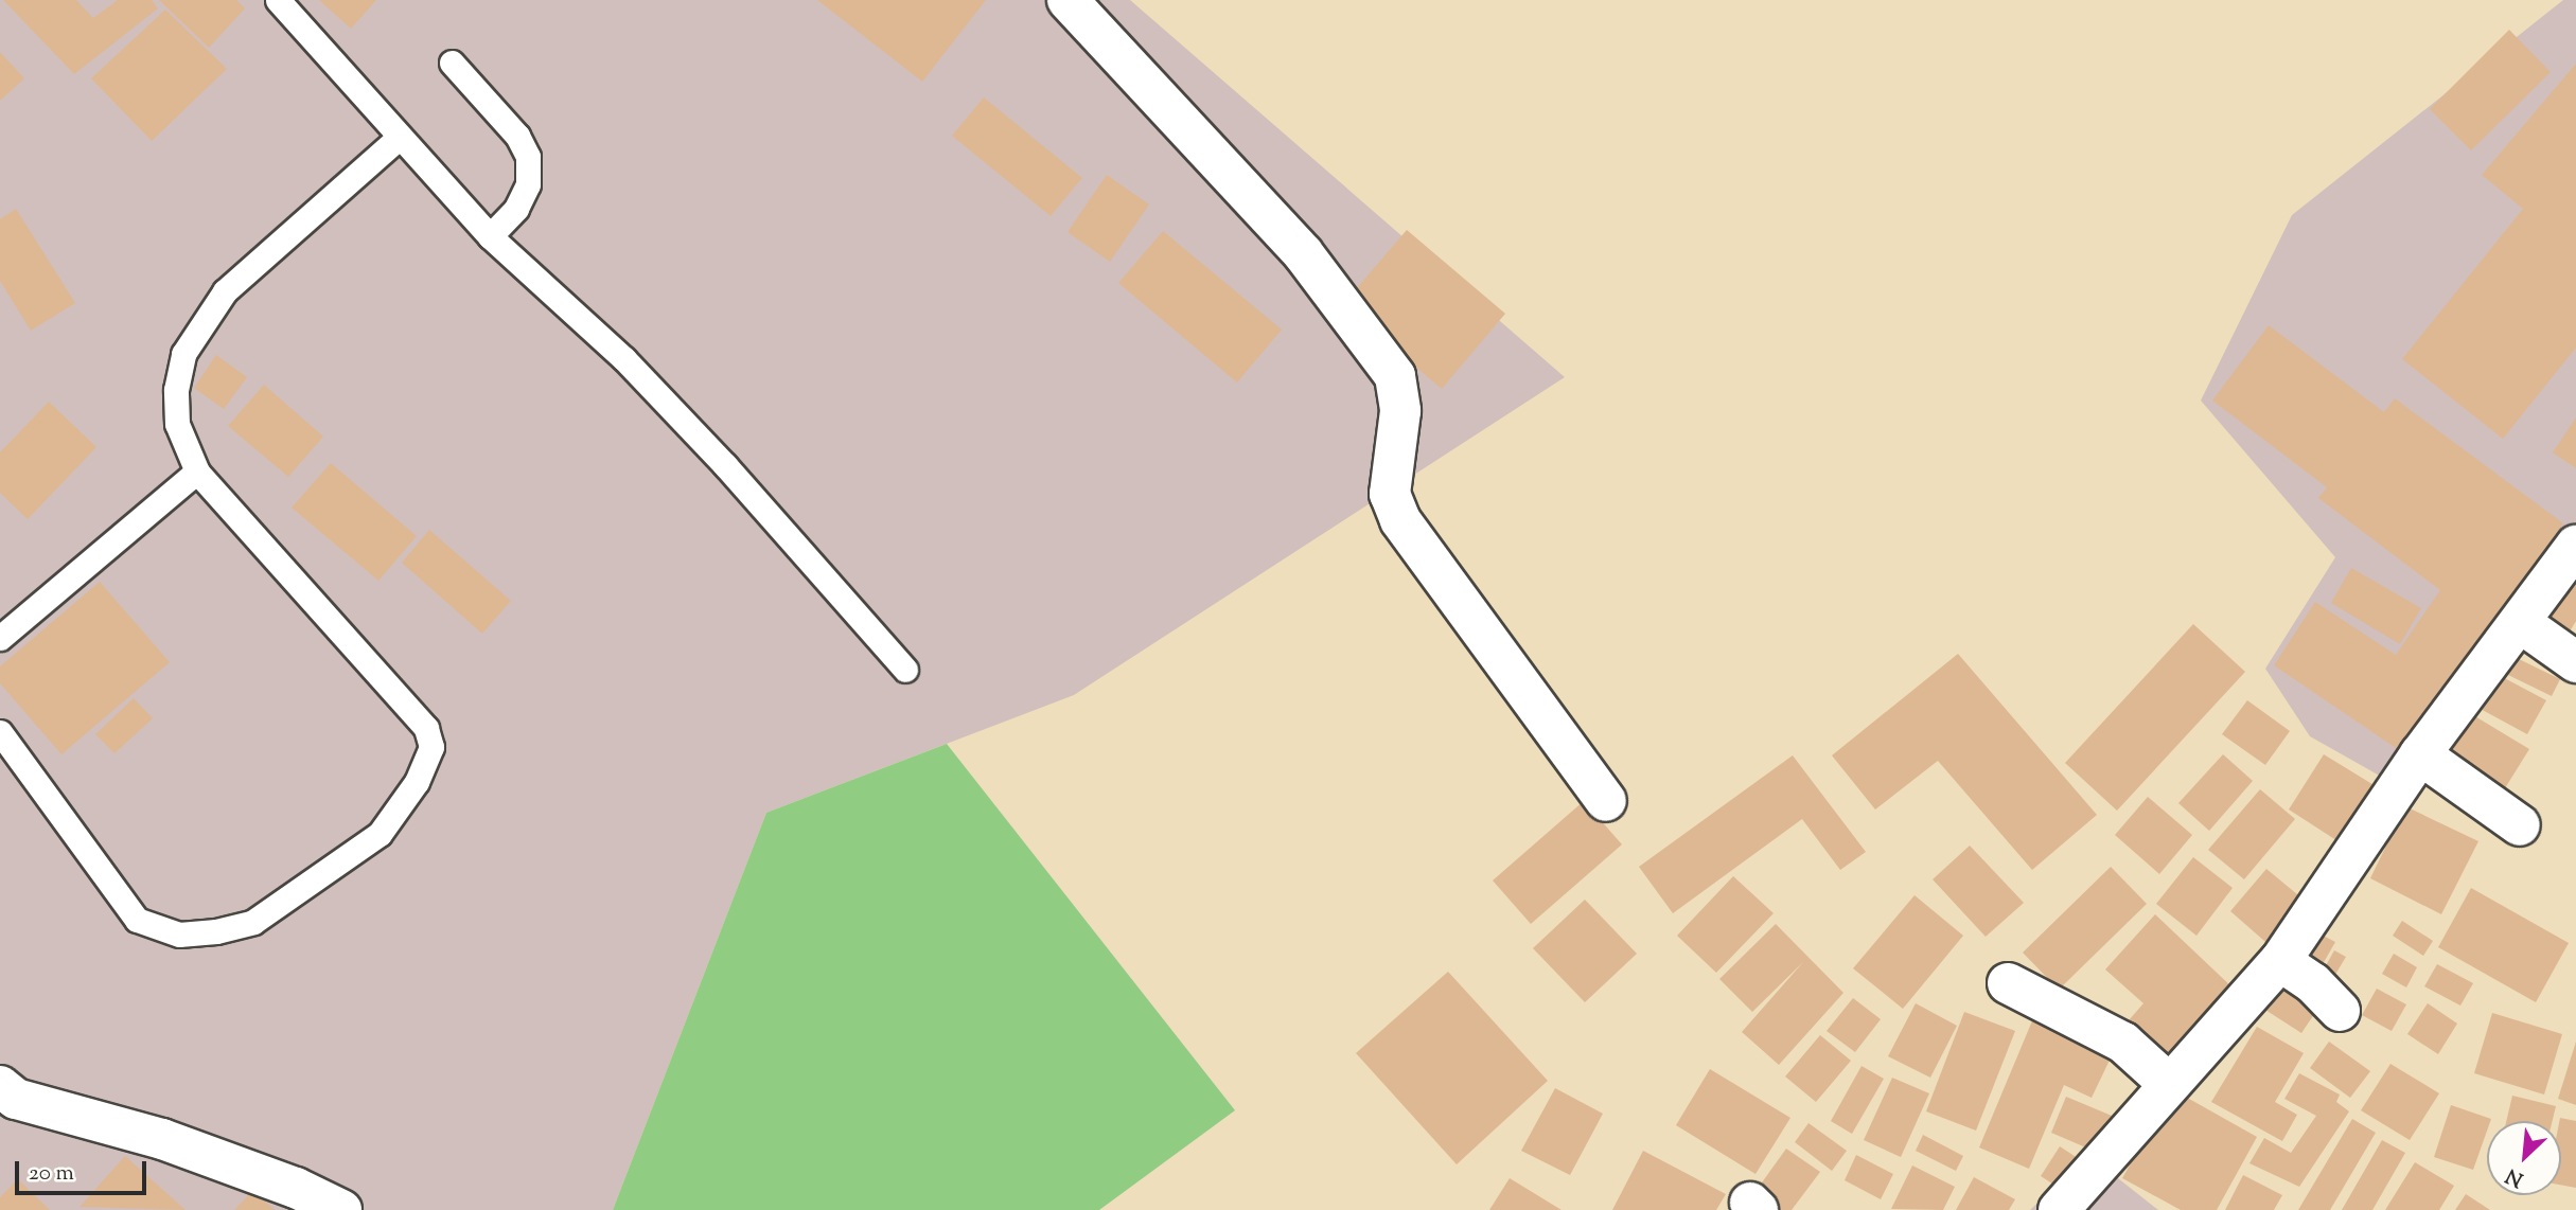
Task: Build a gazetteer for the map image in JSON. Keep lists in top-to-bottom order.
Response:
{
  "scale_bar": "20 m",
  "north": "bottom left"
}
